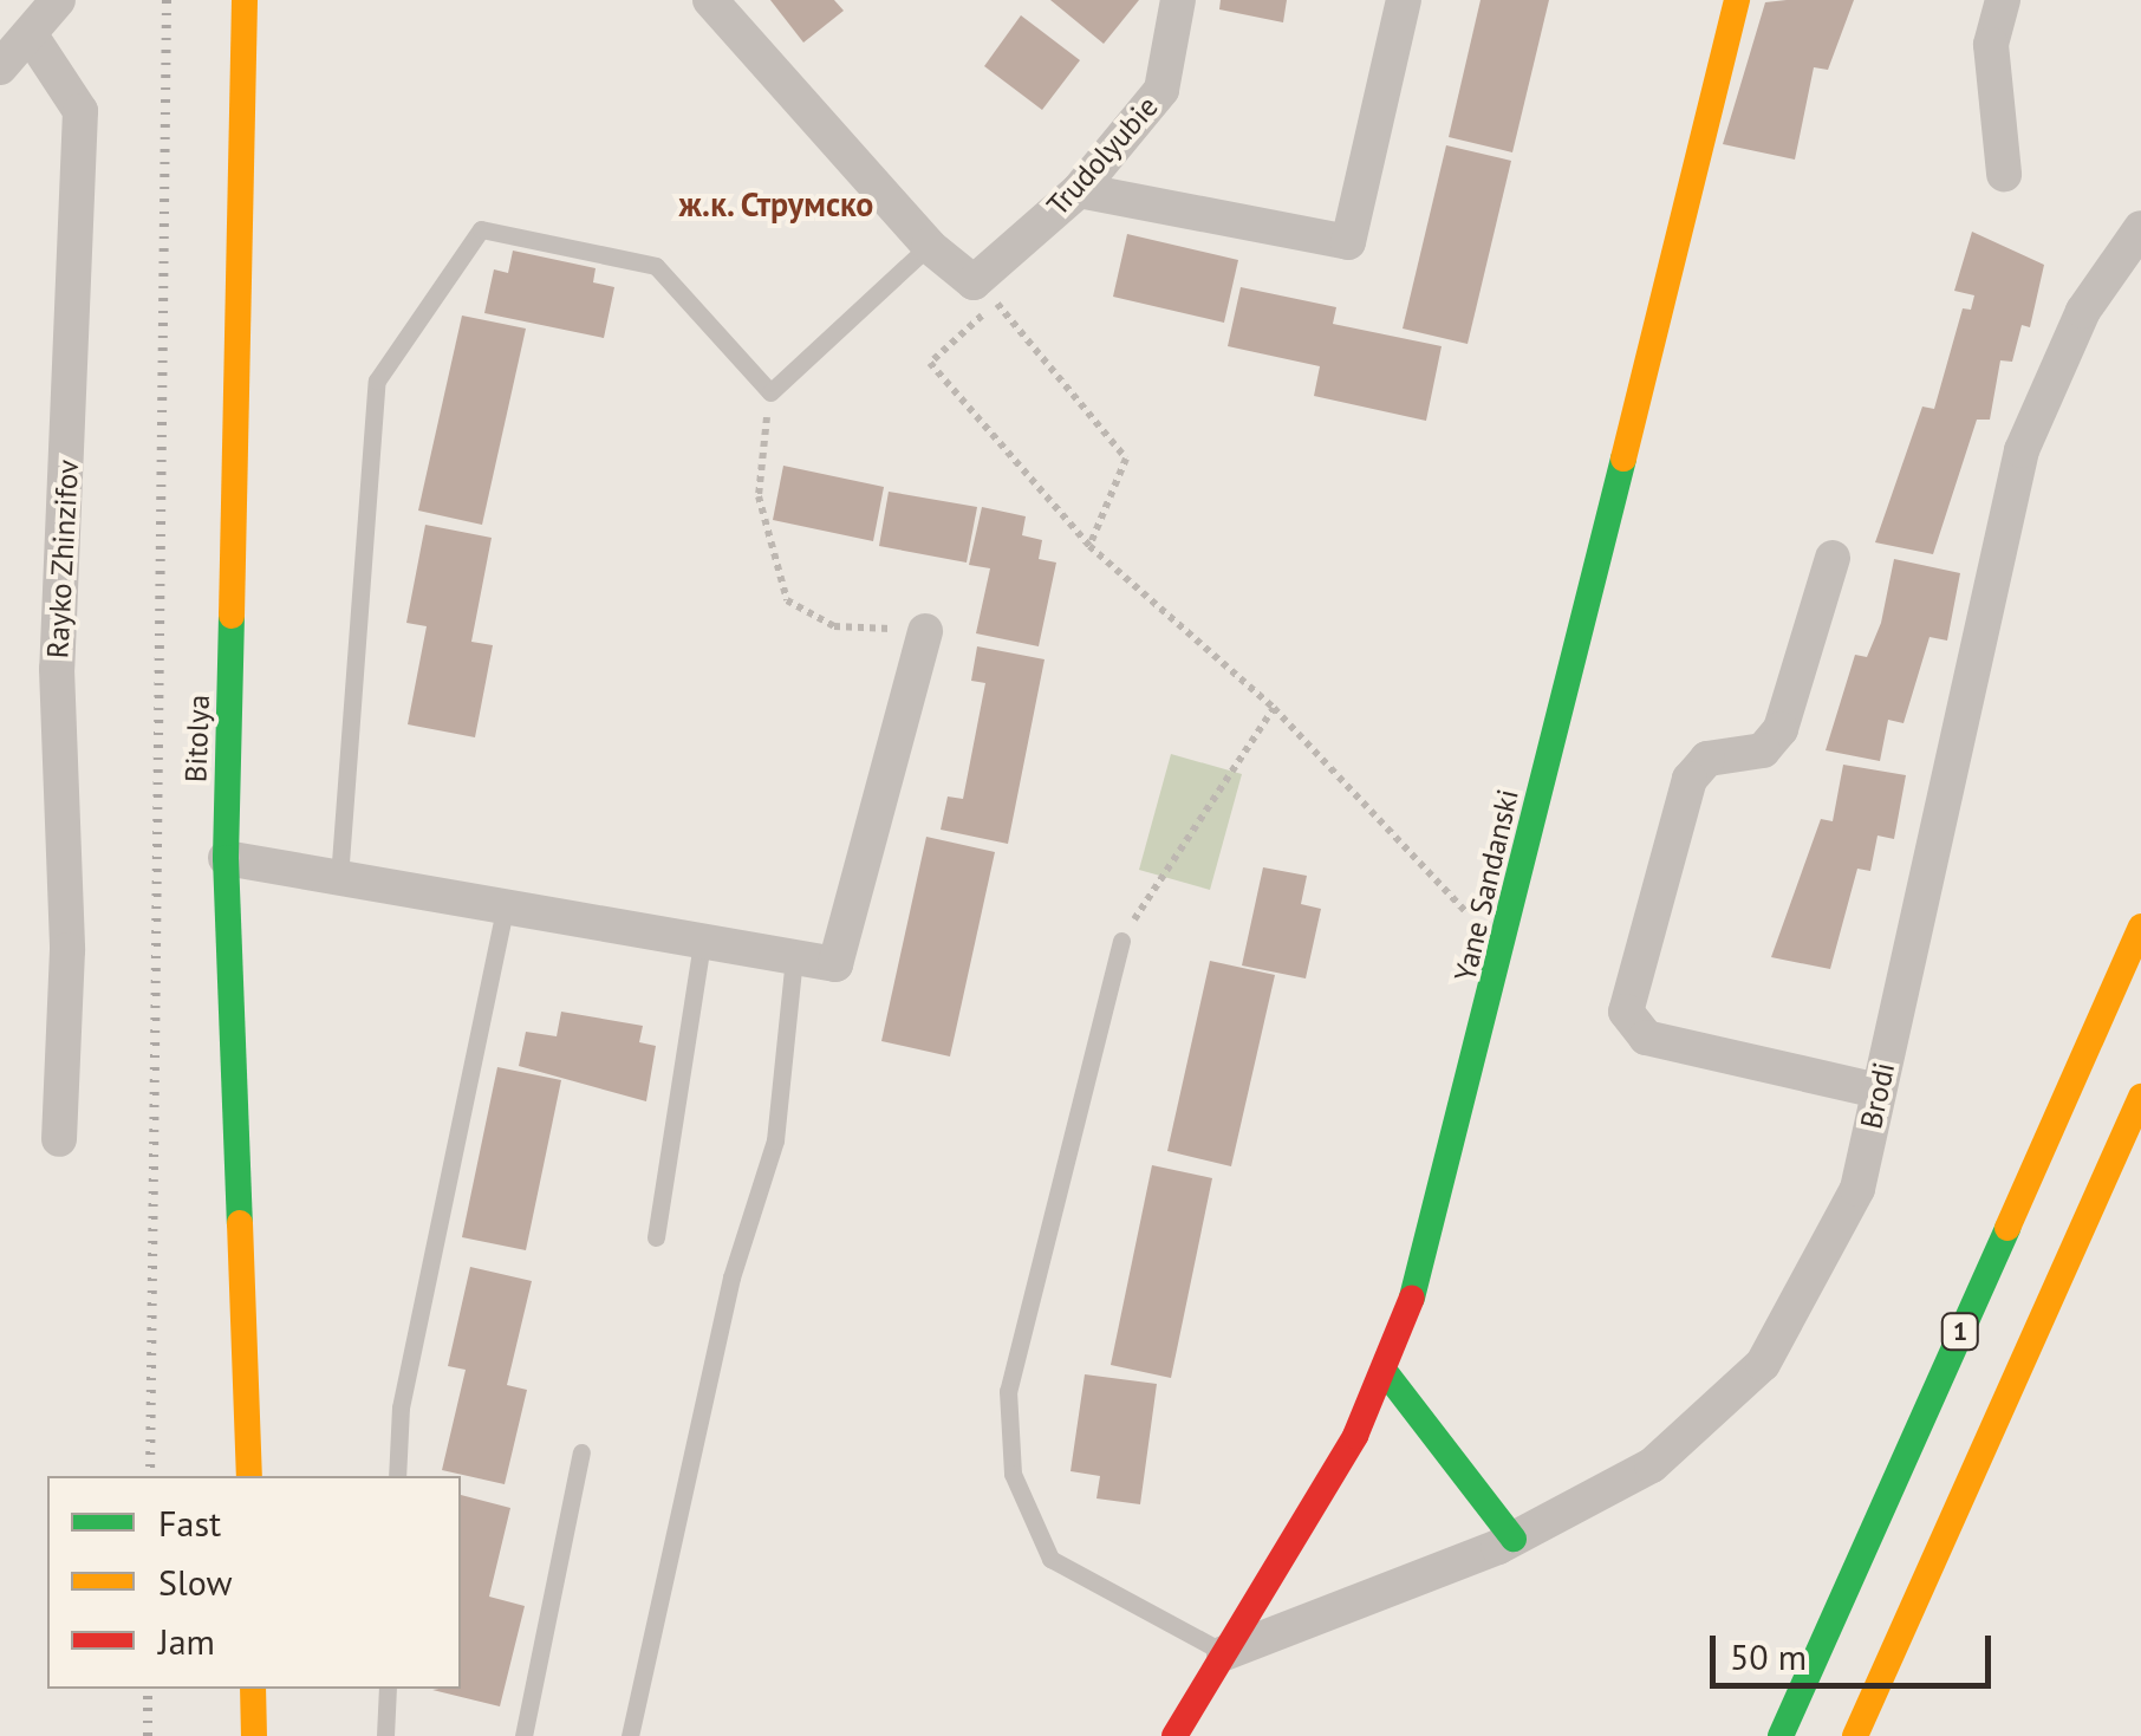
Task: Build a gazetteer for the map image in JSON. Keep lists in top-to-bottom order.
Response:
{
  "streets": {
    "street": [
      "Trudolyubie",
      "Rayko Zhinzifov",
      "Bitolya",
      "Yane Sandanski",
      "Brodi",
      "1"
    ]
  },
  "crossings": [
    ["Yane Sandanski", "Brodi"]
  ],
  "districts": ["ж.к. Струмско"],
  "legend": ["Fast", "Slow", "Jam"],
  "scale_bar": "50 m"
}
